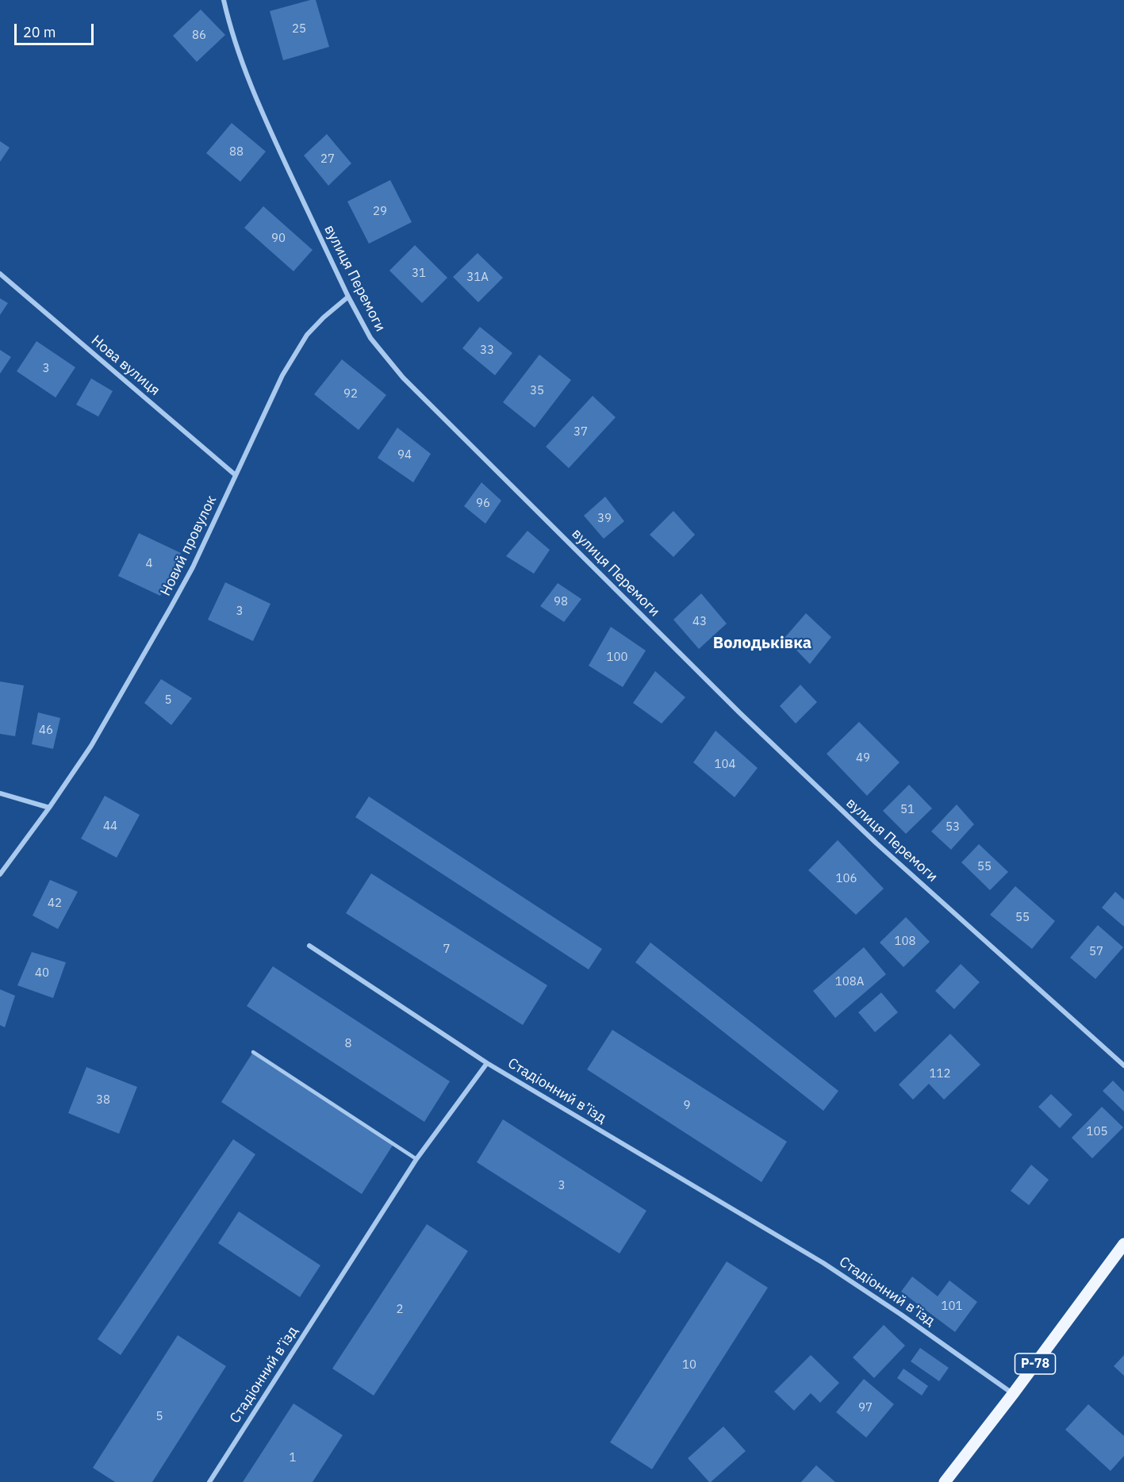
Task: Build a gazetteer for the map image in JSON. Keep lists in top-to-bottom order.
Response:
{
  "streets": {
    "main road": ["Р-78"],
    "street": [
      "вулиця Перемоги",
      "Нова вулиця",
      "Новий провулок",
      "Стадіонний в’їзд"
    ]
  },
  "crossings": [
    ["вулиця Перемоги", "Новий провулок"],
    ["Нова вулиця", "Новий провулок"],
    ["Стадіонний в’їзд", "Р-78"]
  ],
  "districts": ["Володьківка"],
  "house_numbers": [
    "25",
    "86",
    "88",
    "27",
    "29",
    "90",
    "31",
    "31А",
    "33",
    "3",
    "35",
    "92",
    "37",
    "94",
    "96",
    "39",
    "4",
    "98",
    "3",
    "43",
    "100",
    "5",
    "46",
    "49",
    "104",
    "51",
    "44",
    "53",
    "55",
    "106",
    "42",
    "55",
    "108",
    "7",
    "57",
    "40",
    "108А",
    "8",
    "112",
    "38",
    "9",
    "105",
    "3",
    "101",
    "2",
    "10",
    "97",
    "5",
    "1"
  ],
  "scale_bar": "20 m"
}
